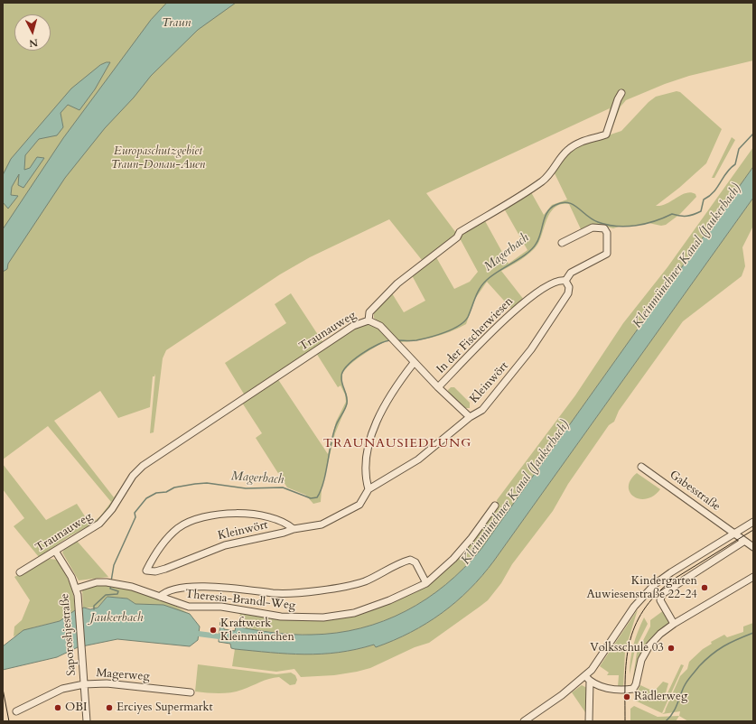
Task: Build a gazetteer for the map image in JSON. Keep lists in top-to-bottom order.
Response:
{
  "streets": {
    "street": [
      "Traunauweg",
      "In der Fischerwiesen",
      "Kleinwört",
      "Gabesstraße",
      "Theresia-Brandl-Weg",
      "Saporoshjestraße",
      "Magerweg"
    ]
  },
  "crossings": [
    ["Traunauweg", "Saporoshjestraße"],
    ["In der Fischerwiesen", "Kleinwört"],
    ["Theresia-Brandl-Weg", "Saporoshjestraße"],
    ["Saporoshjestraße", "Magerweg"]
  ],
  "districts": ["TRAUNAUSIEDLUNG"],
  "water": [
    "Traun",
    "Magerbach",
    "Kleinmünchner Kanal (Jaukerbach)",
    "Jaukerbach"
  ],
  "parks": ["Europaschutzgebiet Traun-Donau-Auen"],
  "places": [
    "Kindergarten Auwiesenstraße 22-24",
    "Kraftwerk Kleinmünchen",
    "Volksschule 03",
    "Rädlerweg",
    "OBI",
    "Erciyes Supermarkt"
  ],
  "north": "bottom"
}
